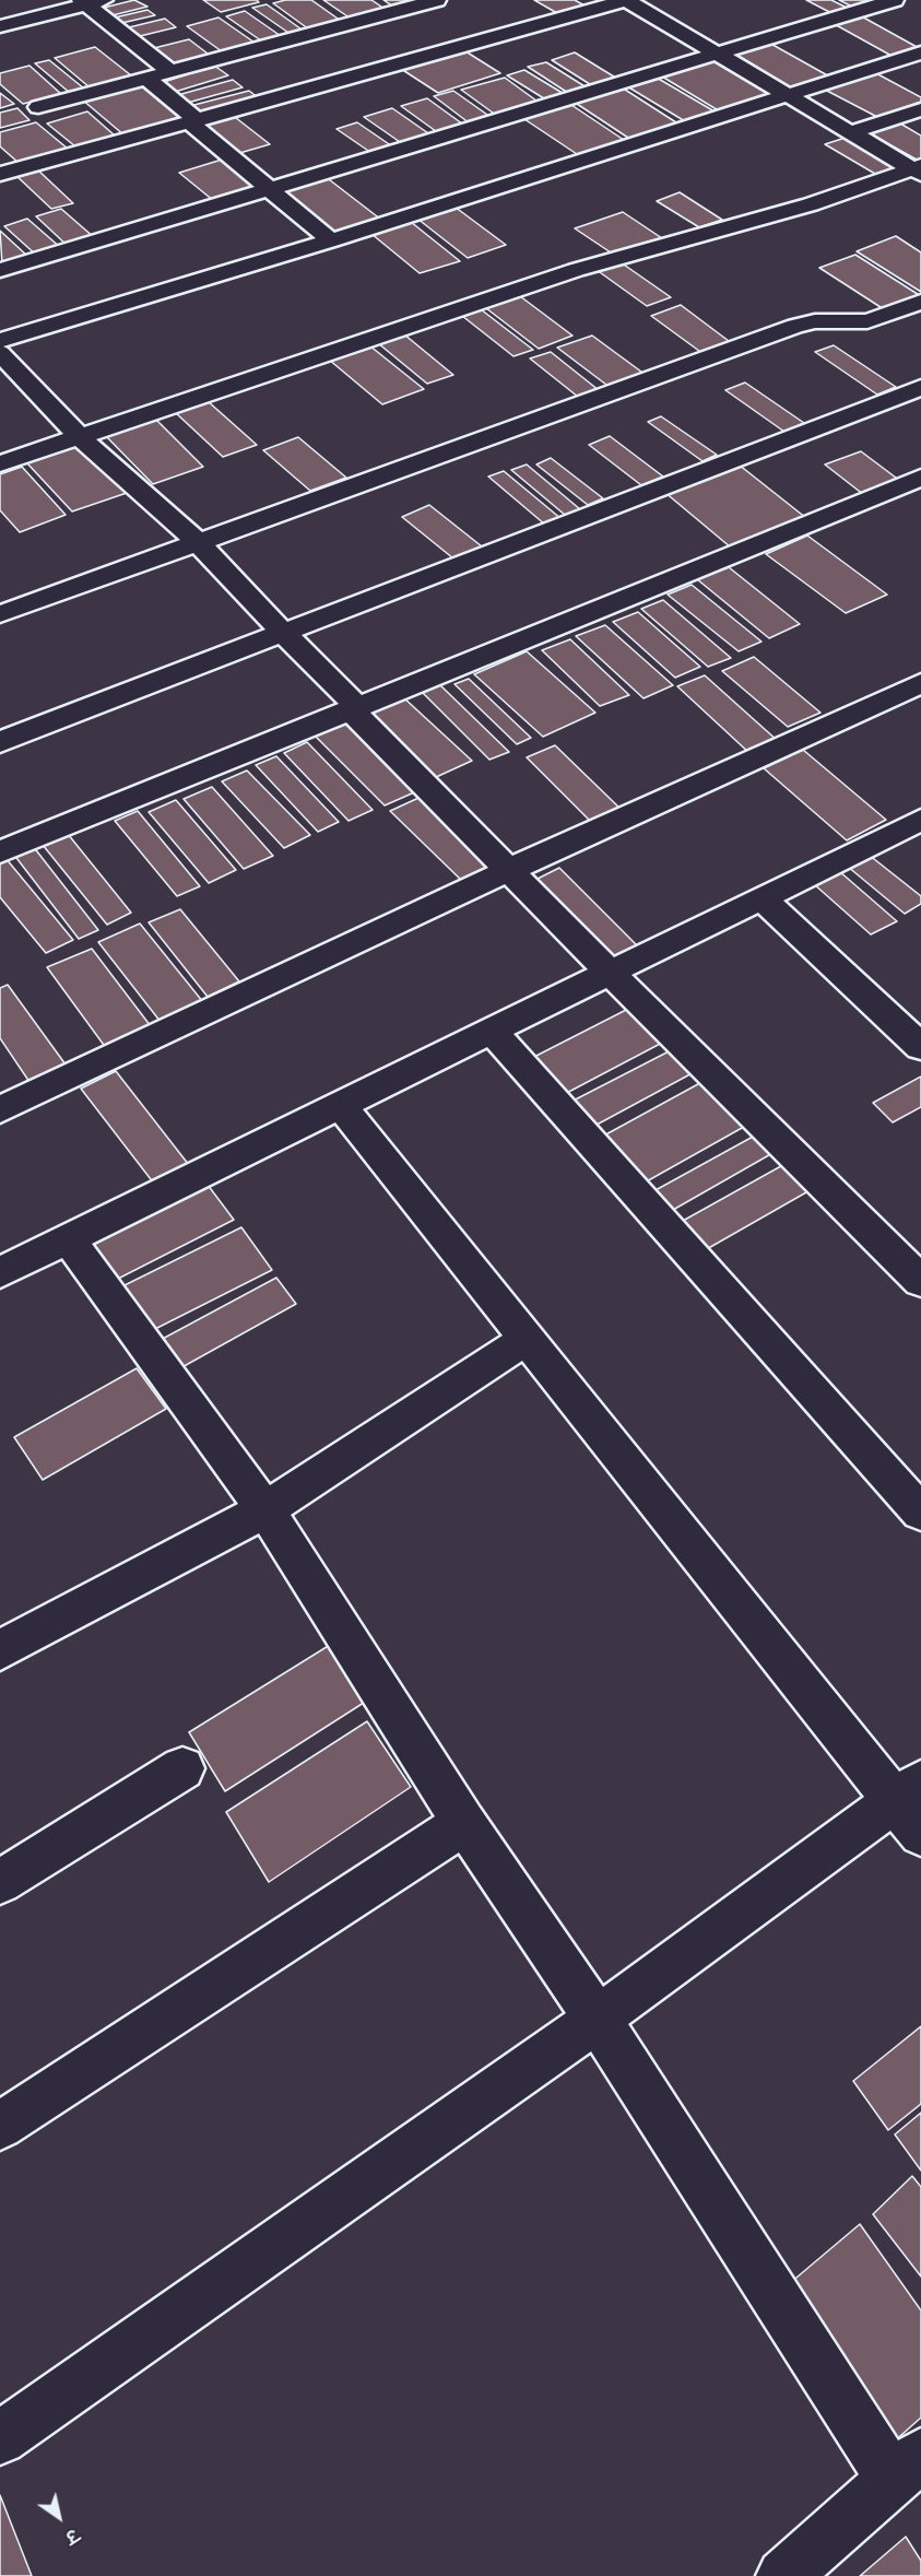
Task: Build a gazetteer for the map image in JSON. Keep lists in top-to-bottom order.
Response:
{
  "north": "bottom right"
}
